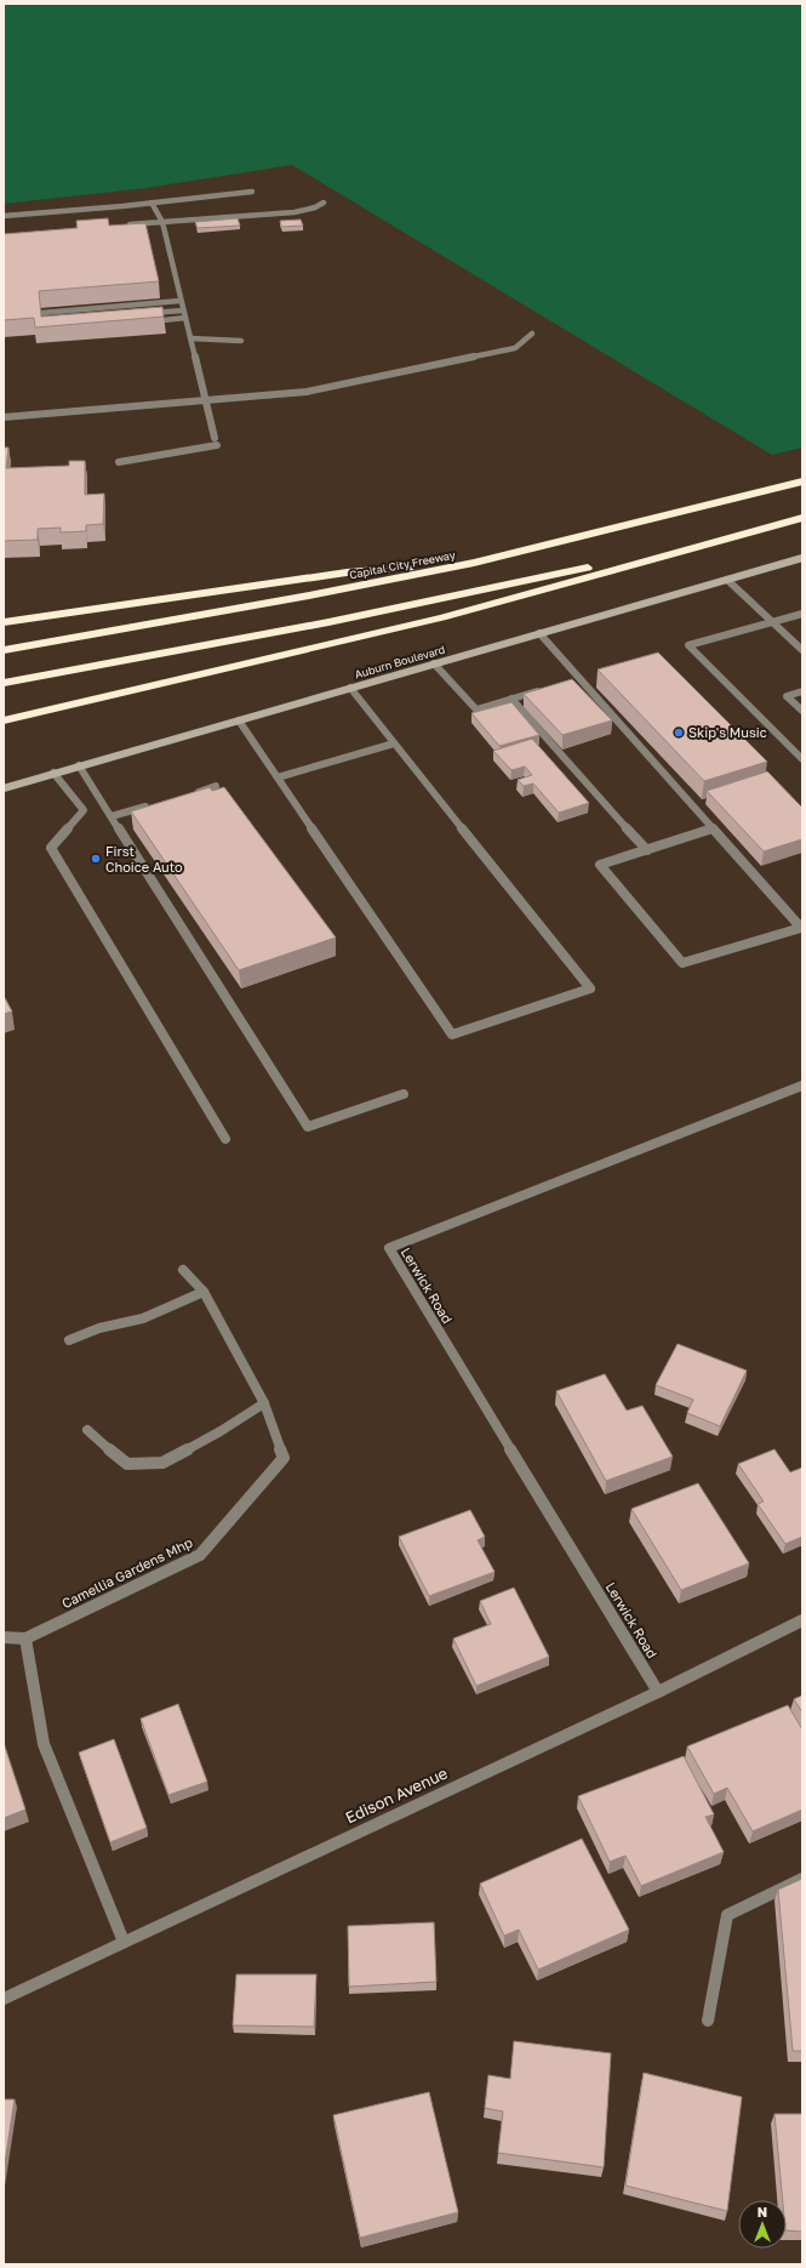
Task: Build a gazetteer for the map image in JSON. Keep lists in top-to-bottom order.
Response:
{
  "streets": {
    "highway": ["Capital City Freeway"],
    "main road": ["Auburn Boulevard"],
    "street": ["Lerwick Road", "Camellia Gardens Mhp", "Edison Avenue"]
  },
  "crossings": [
    ["Lerwick Road", "Edison Avenue"]
  ],
  "places": ["Skip's Music", "First Choice Auto"],
  "north": "top"
}
